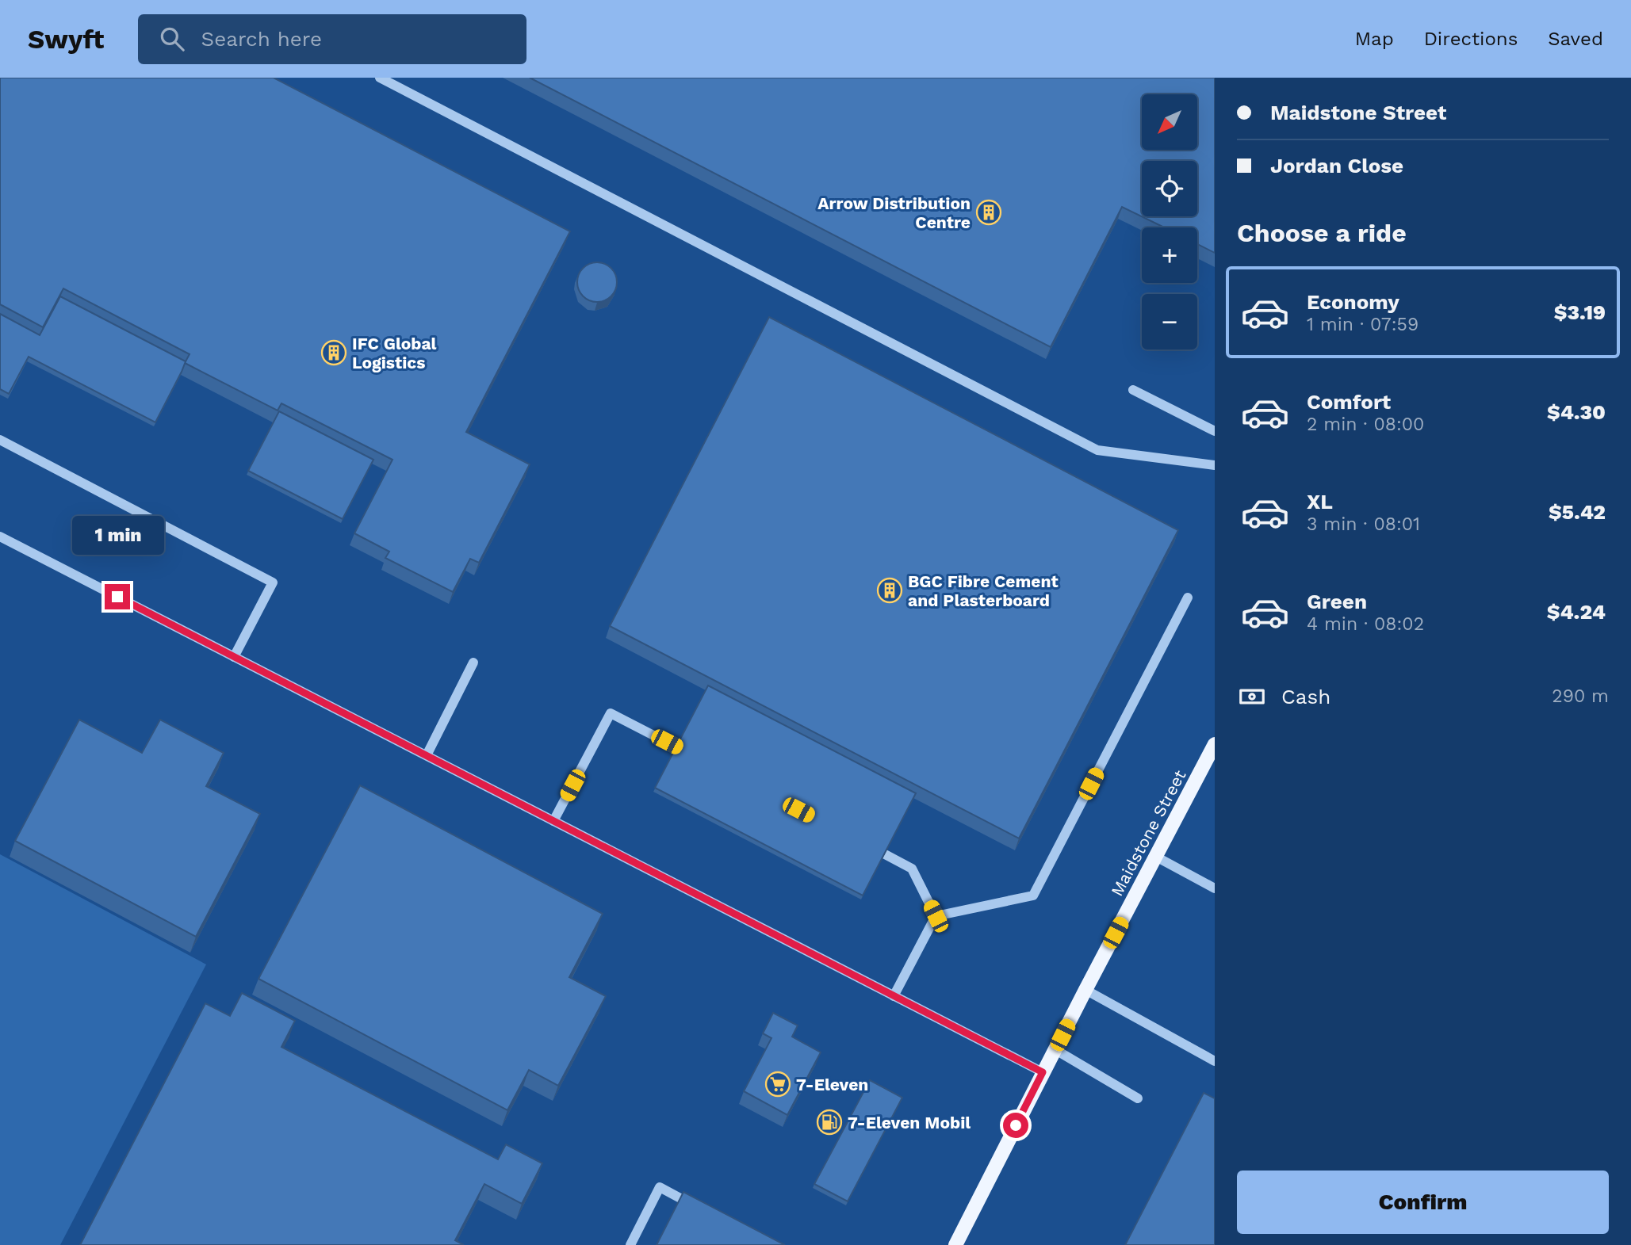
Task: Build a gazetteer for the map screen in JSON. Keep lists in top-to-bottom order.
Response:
{
  "streets": {
    "main road": ["Maidstone Street"]
  },
  "places": {
    "building": ["Arrow Distribution Centre", "IFC Global Logistics", "BGC Fibre Cement and Plasterboard"],
    "supermarket": ["7-Eleven"],
    "fuel station": ["7-Eleven Mobil"]
  },
  "north": "bottom left",
  "page": {
    "header": "Swyft",
    "search": "Search here",
    "nav": ["Map", "Directions", "Saved"],
    "banner": ["Maidstone Street", "Jordan Close"],
    "map_buttons": ["+", "−"],
    "heading": "Choose a ride",
    "list": [
      {
        "name": "Economy",
        "note": "1 min · 07:59",
        "value": "$3.19"
      },
      {
        "name": "Comfort",
        "note": "2 min · 08:00",
        "value": "$4.30"
      },
      {
        "name": "XL",
        "note": "3 min · 08:01",
        "value": "$5.42"
      },
      {
        "name": "Green",
        "note": "4 min · 08:02",
        "value": "$4.24"
      }
    ],
    "bubble": "1 min",
    "pay": ["Cash", "290 m"],
    "buttons": "Confirm"
  }
}
